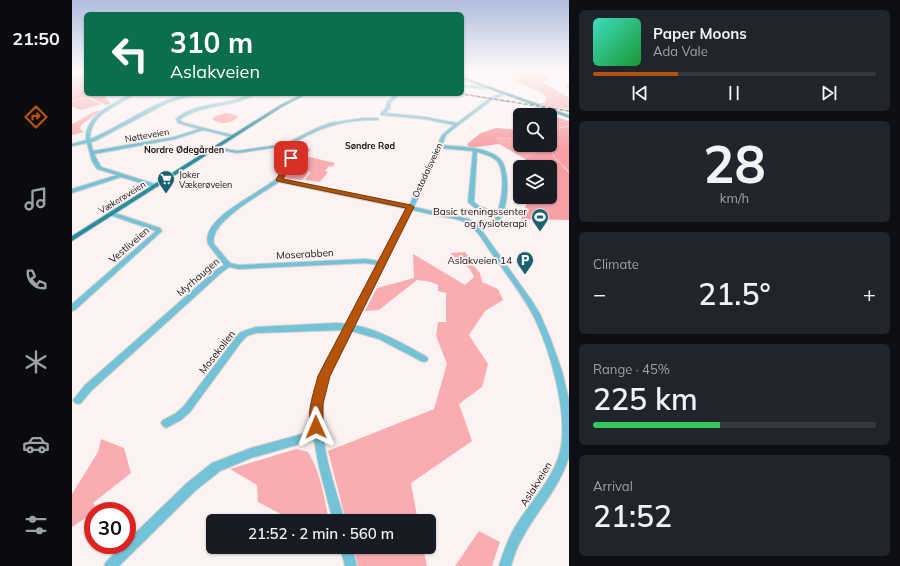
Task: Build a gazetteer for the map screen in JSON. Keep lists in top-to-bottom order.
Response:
{
  "streets": {
    "main road": ["Vækerøveien"],
    "street": [
      "Nøtteveien",
      "Ostadalsveien",
      "Vestliveien",
      "Moserabben",
      "Myrhaugen",
      "Mosekollen",
      "Aslakveien"
    ]
  },
  "crossings": [
    ["Ostadalsveien", "Moserabben"],
    ["Ostadalsveien", "Mosekollen"],
    ["Ostadalsveien", "Aslakveien"],
    ["Vækerøveien", "Vestliveien"],
    ["Moserabben", "Myrhaugen"],
    ["Myrhaugen", "Aslakveien"]
  ],
  "districts": ["Søndre Rød", "Nordre Ødegården"],
  "places": {
    "supermarket": ["Joker Vækerøveien"],
    "sports": ["Basic treningssenter og fysioterapi"],
    "parking": ["Aslakveien 14"]
  },
  "page": {
    "tabs": "21:50",
    "turn": ["310 m", "Aslakveien"],
    "song": ["Paper Moons", "Ada Vale"],
    "tile": [
      ["28", "km/h"],
      "Climate",
      ["Range · 45%", "225 km"],
      ["Arrival", "21:52"]
    ],
    "heat": ["−", "21.5°", "+"],
    "limit": "30",
    "trip": "21:52 · 2 min · 560 m"
  }
}
